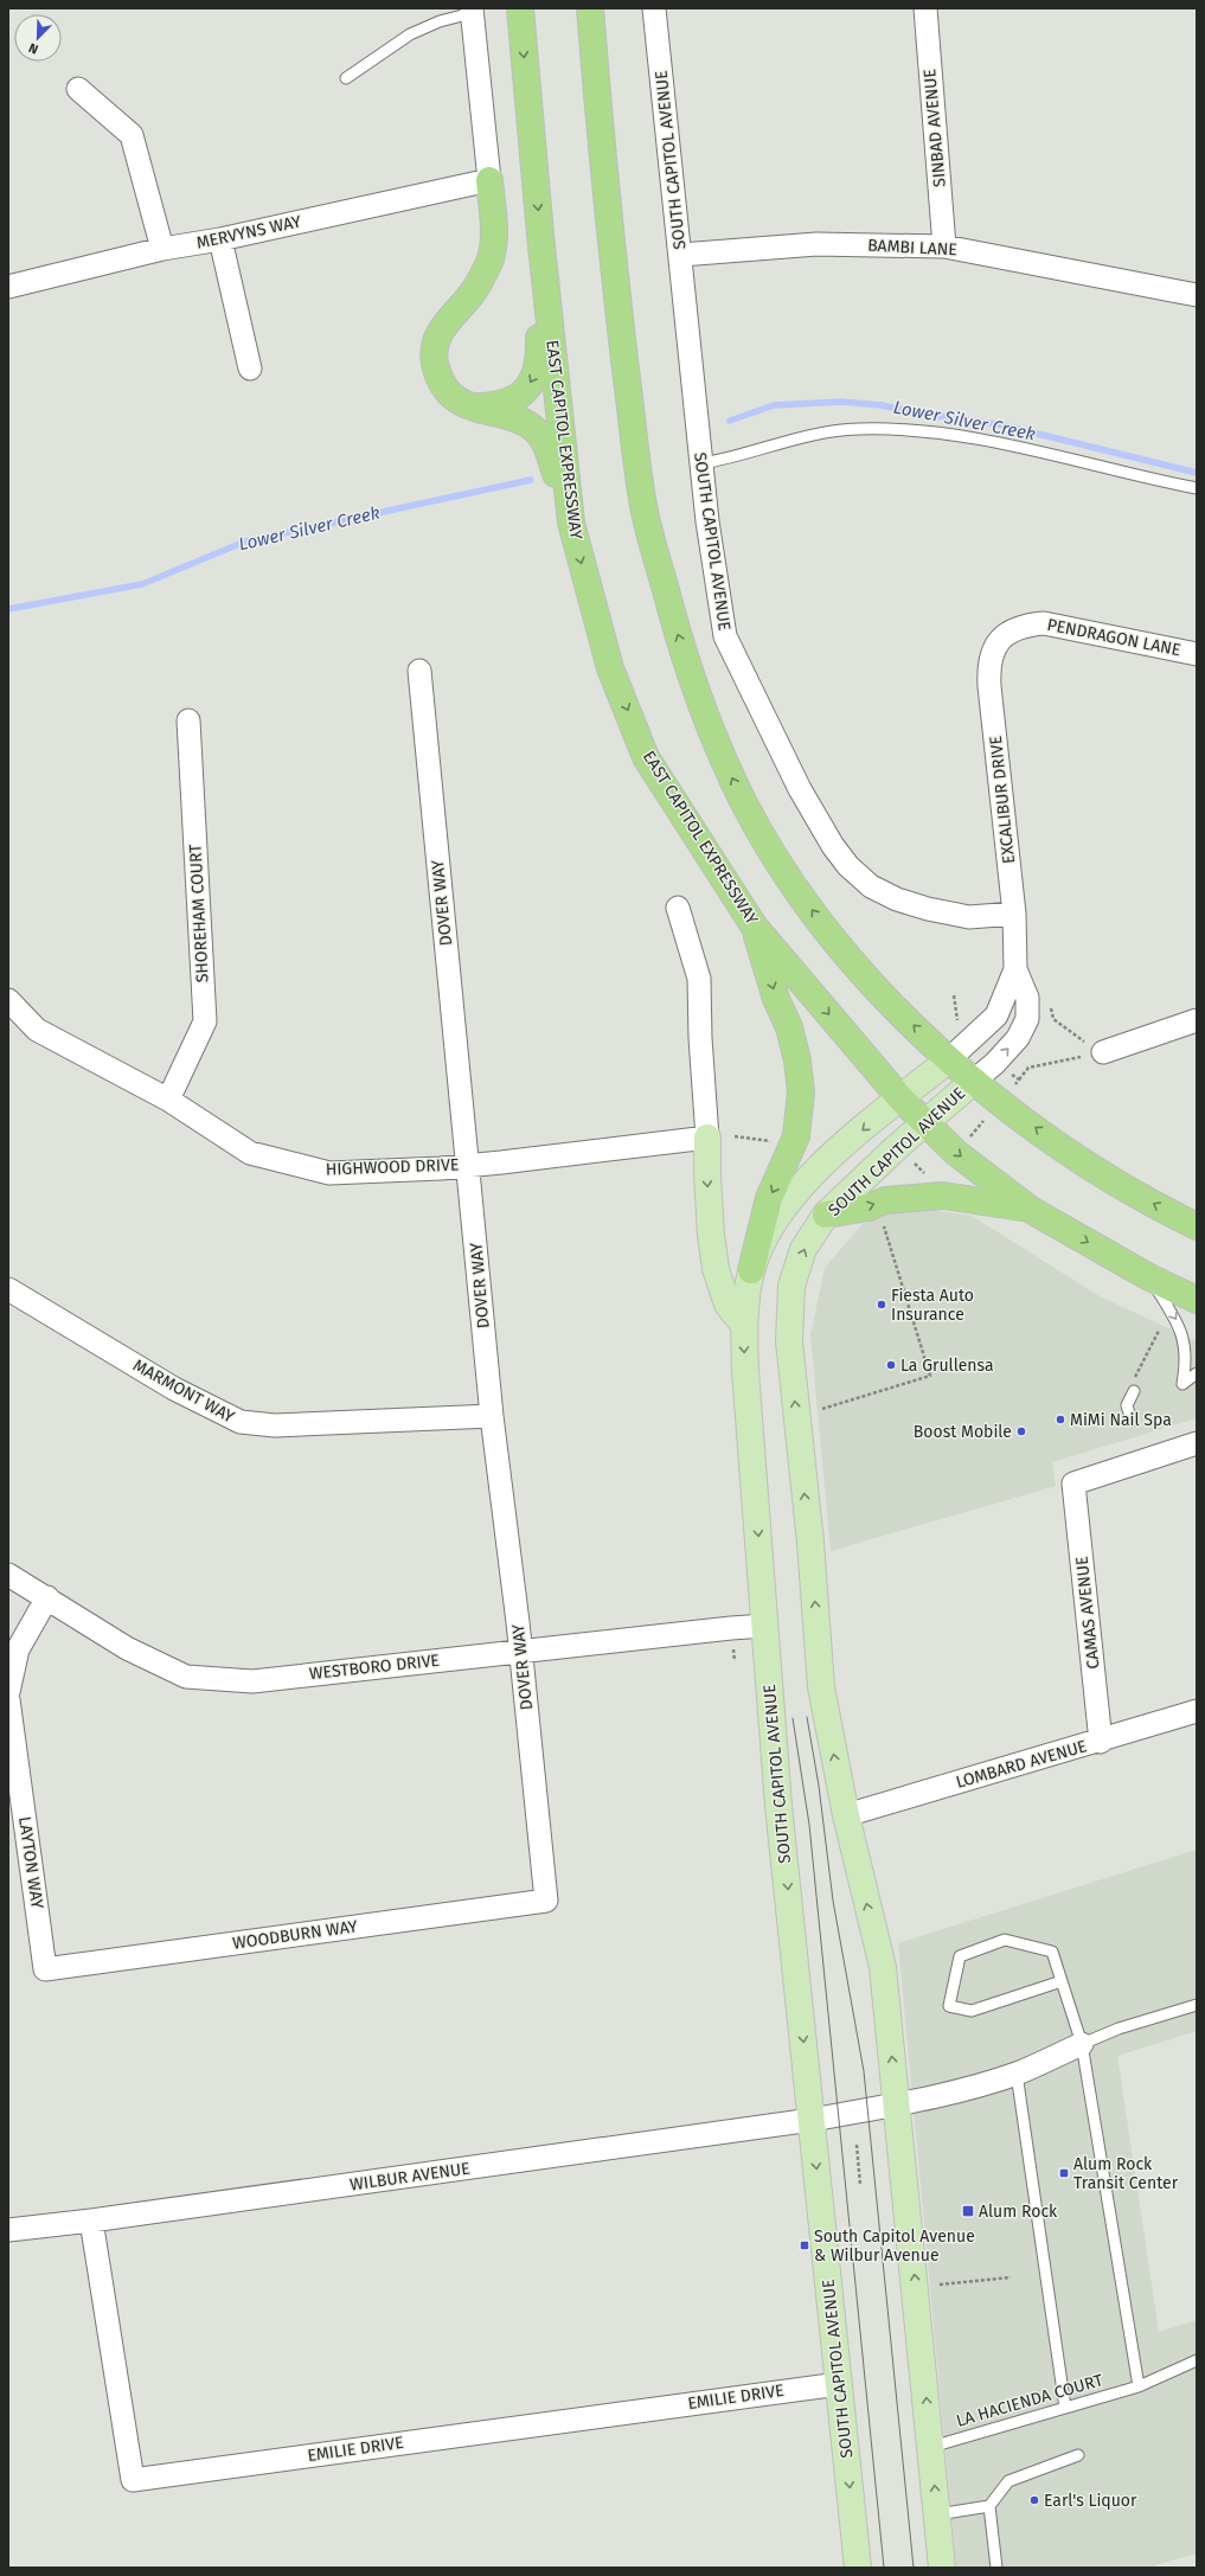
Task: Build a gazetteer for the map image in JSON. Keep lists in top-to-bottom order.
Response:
{
  "streets": {
    "highway": ["EAST CAPITOL EXPRESSWAY"],
    "main road": ["SOUTH CAPITOL AVENUE"],
    "street": [
      "SINBAD AVENUE",
      "MERVYNS WAY",
      "BAMBI LANE",
      "PENDRAGON LANE",
      "EXCALIBUR DRIVE",
      "DOVER WAY",
      "SHOREHAM COURT",
      "HIGHWOOD DRIVE",
      "MARMONT WAY",
      "CAMAS AVENUE",
      "WESTBORO DRIVE",
      "LOMBARD AVENUE",
      "LAYTON WAY",
      "WOODBURN WAY",
      "WILBUR AVENUE",
      "EMILIE DRIVE"
    ],
    "lane": ["LA HACIENDA COURT"]
  },
  "crossings": [
    ["SINBAD AVENUE", "BAMBI LANE"],
    ["SOUTH CAPITOL AVENUE", "BAMBI LANE"],
    ["SOUTH CAPITOL AVENUE", "EAST CAPITOL EXPRESSWAY"],
    ["SOUTH CAPITOL AVENUE", "EXCALIBUR DRIVE"],
    ["SOUTH CAPITOL AVENUE", "WESTBORO DRIVE"],
    ["SOUTH CAPITOL AVENUE", "LOMBARD AVENUE"],
    ["SOUTH CAPITOL AVENUE", "WILBUR AVENUE"],
    ["SOUTH CAPITOL AVENUE", "EMILIE DRIVE"],
    ["SOUTH CAPITOL AVENUE", "LA HACIENDA COURT"],
    ["PENDRAGON LANE", "EXCALIBUR DRIVE"],
    ["DOVER WAY", "HIGHWOOD DRIVE"],
    ["DOVER WAY", "MARMONT WAY"],
    ["DOVER WAY", "WESTBORO DRIVE"],
    ["DOVER WAY", "WOODBURN WAY"],
    ["SHOREHAM COURT", "HIGHWOOD DRIVE"],
    ["CAMAS AVENUE", "LOMBARD AVENUE"],
    ["LAYTON WAY", "WOODBURN WAY"],
    ["WILBUR AVENUE", "EMILIE DRIVE"]
  ],
  "water": ["Lower Silver Creek"],
  "places": {
    "other": [
      "Fiesta Auto Insurance",
      "La Grullensa",
      "MiMi Nail Spa",
      "Boost Mobile",
      "Earl's Liquor"
    ],
    "transit": ["Alum Rock Transit Center", "Alum Rock", "South Capitol Avenue & Wilbur Avenue"]
  },
  "north": "bottom left"
}
